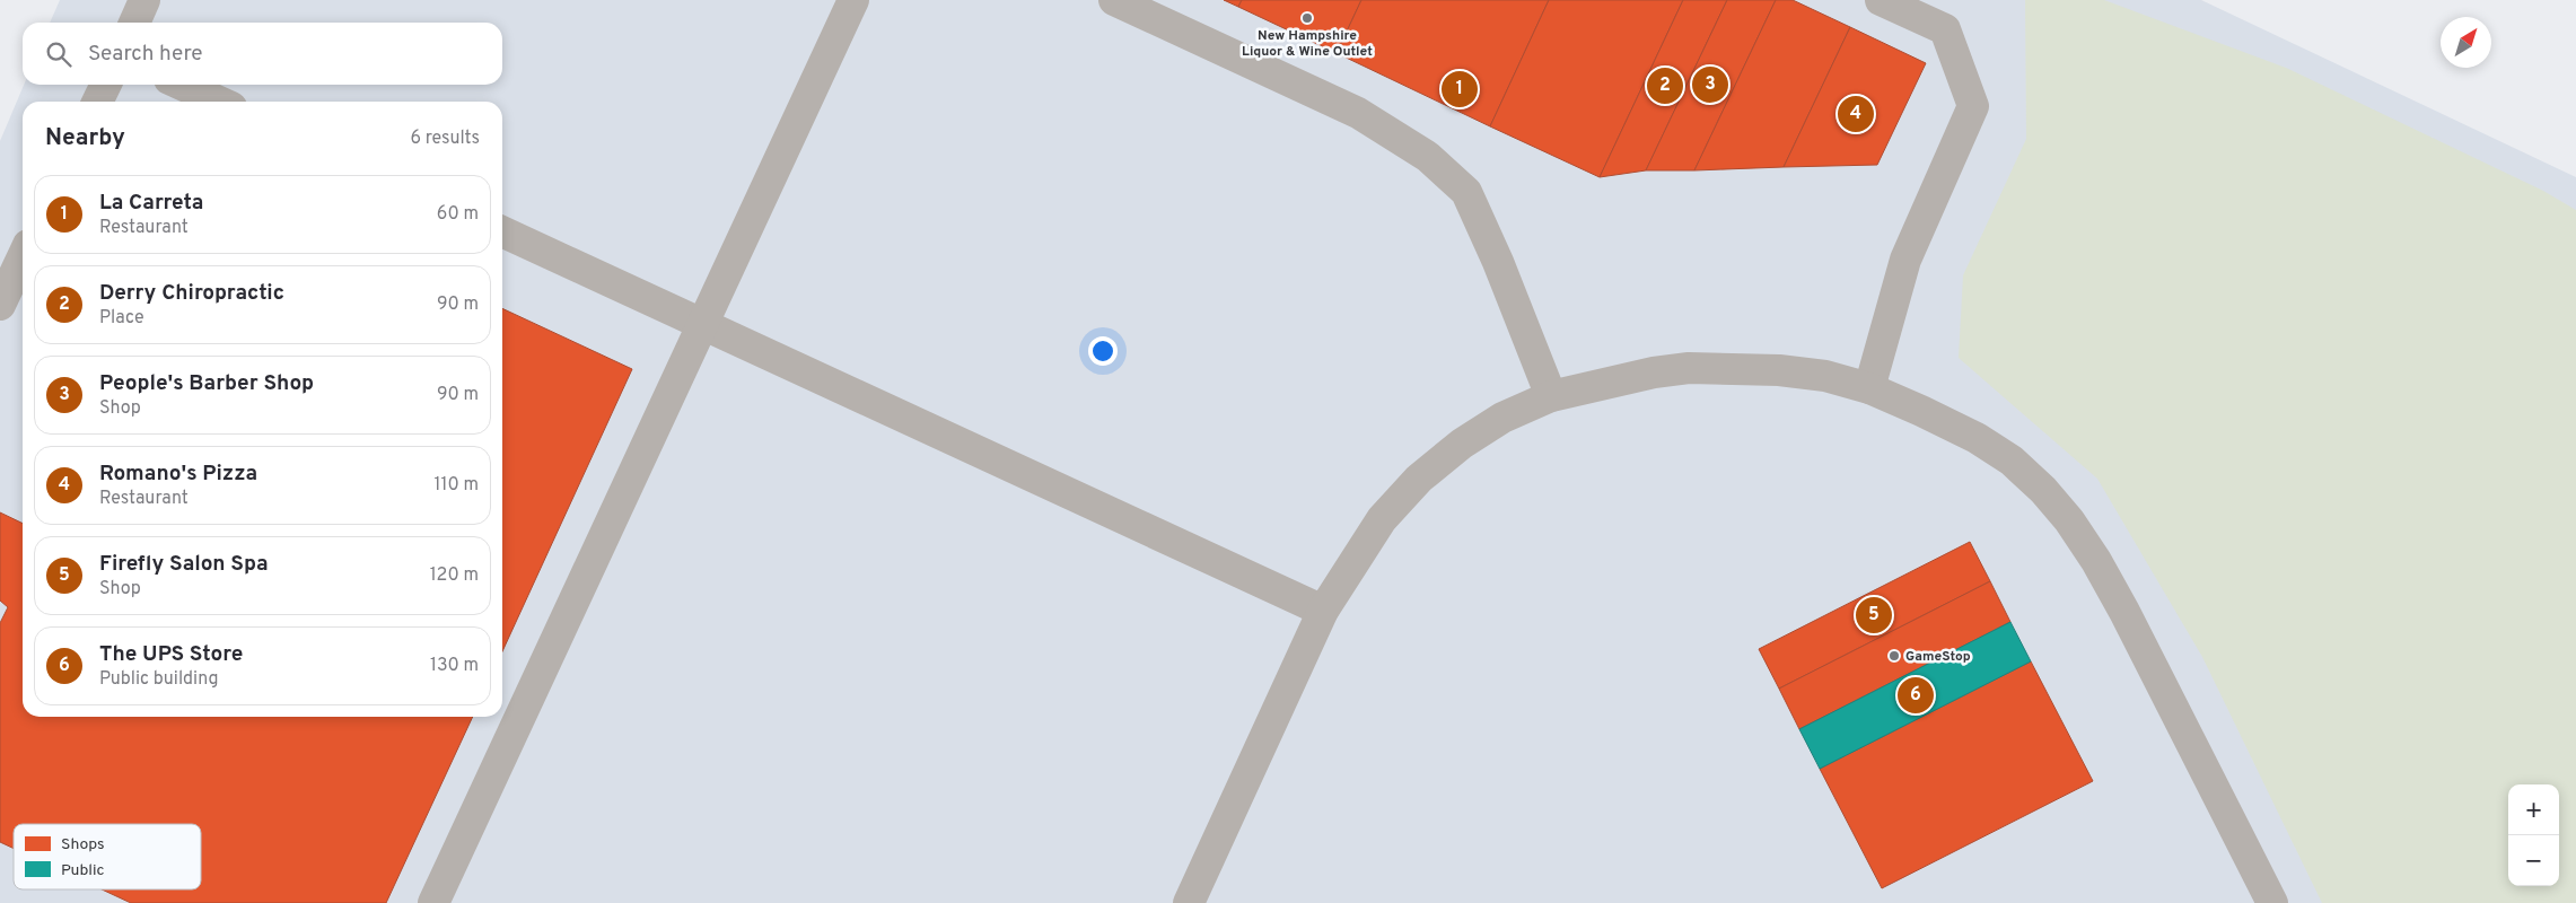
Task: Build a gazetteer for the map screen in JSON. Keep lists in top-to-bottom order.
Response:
{
  "places": ["New Hampshire Liquor & Wine Outlet", "GameStop"],
  "legend": ["Shops", "Public"],
  "north": "top right",
  "page": {
    "search": "Search here",
    "pins": [
      "3",
      "2",
      "1",
      "4",
      "5",
      "6"
    ],
    "heading": ["Nearby", "6 results"],
    "list": [
      {
        "mark": "1",
        "name": "La Carreta",
        "note": "Restaurant",
        "value": "60 m"
      },
      {
        "mark": "2",
        "name": "Derry Chiropractic",
        "note": "Place",
        "value": "90 m"
      },
      {
        "mark": "3",
        "name": "People's Barber Shop",
        "note": "Shop",
        "value": "90 m"
      },
      {
        "mark": "4",
        "name": "Romano's Pizza",
        "note": "Restaurant",
        "value": "110 m"
      },
      {
        "mark": "5",
        "name": "Firefly Salon Spa",
        "note": "Shop",
        "value": "120 m"
      },
      {
        "mark": "6",
        "name": "The UPS Store",
        "note": "Public building",
        "value": "130 m"
      }
    ],
    "map_buttons": ["+", "−"]
  }
}
